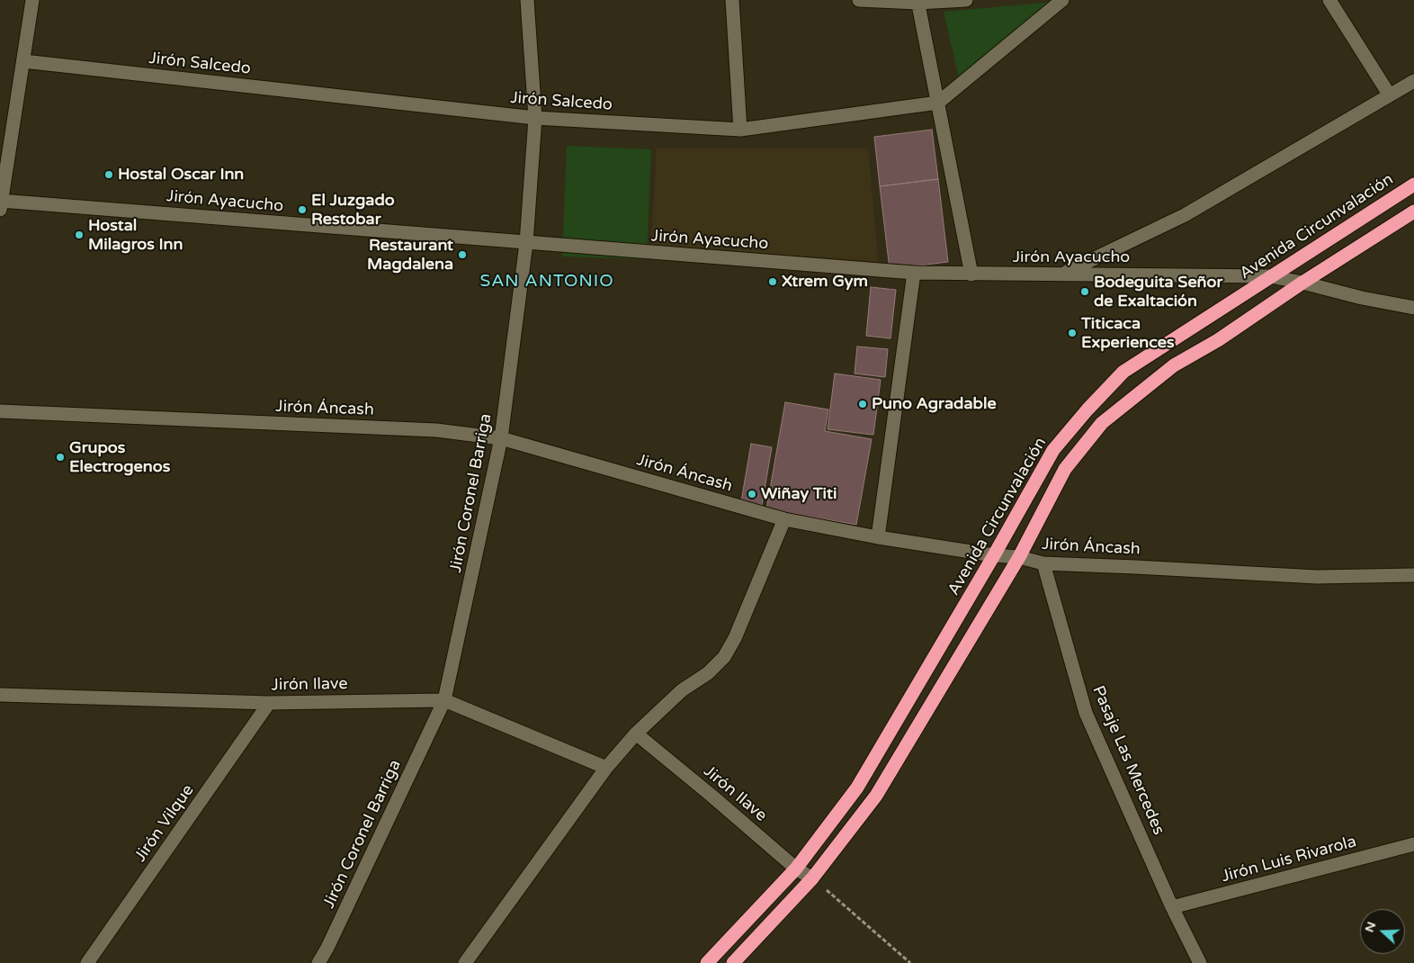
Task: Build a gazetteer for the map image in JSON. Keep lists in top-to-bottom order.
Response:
{
  "streets": {
    "highway": ["Avenida Circunvalación"],
    "street": [
      "Jirón Salcedo",
      "Jirón Ayacucho",
      "Jirón Áncash",
      "Jirón Coronel Barriga",
      "Jirón Ilave",
      "Pasaje Las Mercedes",
      "Jirón Vilque",
      "Jirón Luis Rivarola"
    ]
  },
  "crossings": [
    ["Jirón Salcedo", "Jirón Coronel Barriga"],
    ["Jirón Ayacucho", "Avenida Circunvalación"],
    ["Jirón Ayacucho", "Jirón Coronel Barriga"],
    ["Avenida Circunvalación", "Jirón Áncash"],
    ["Avenida Circunvalación", "Jirón Ilave"],
    ["Jirón Áncash", "Jirón Coronel Barriga"],
    ["Jirón Áncash", "Pasaje Las Mercedes"],
    ["Jirón Coronel Barriga", "Jirón Ilave"],
    ["Jirón Ilave", "Jirón Vilque"],
    ["Pasaje Las Mercedes", "Jirón Luis Rivarola"]
  ],
  "districts": ["SAN ANTONIO"],
  "places": [
    "Hostal Oscar Inn",
    "El Juzgado Restobar",
    "Hostal Milagros Inn",
    "Restaurant Magdalena",
    "Xtrem Gym",
    "Bodeguita Señor de Exaltación",
    "Titicaca Experiences",
    "Puno Agradable",
    "Grupos Electrogenos",
    "Wiñay Titi"
  ],
  "north": "left"
}
